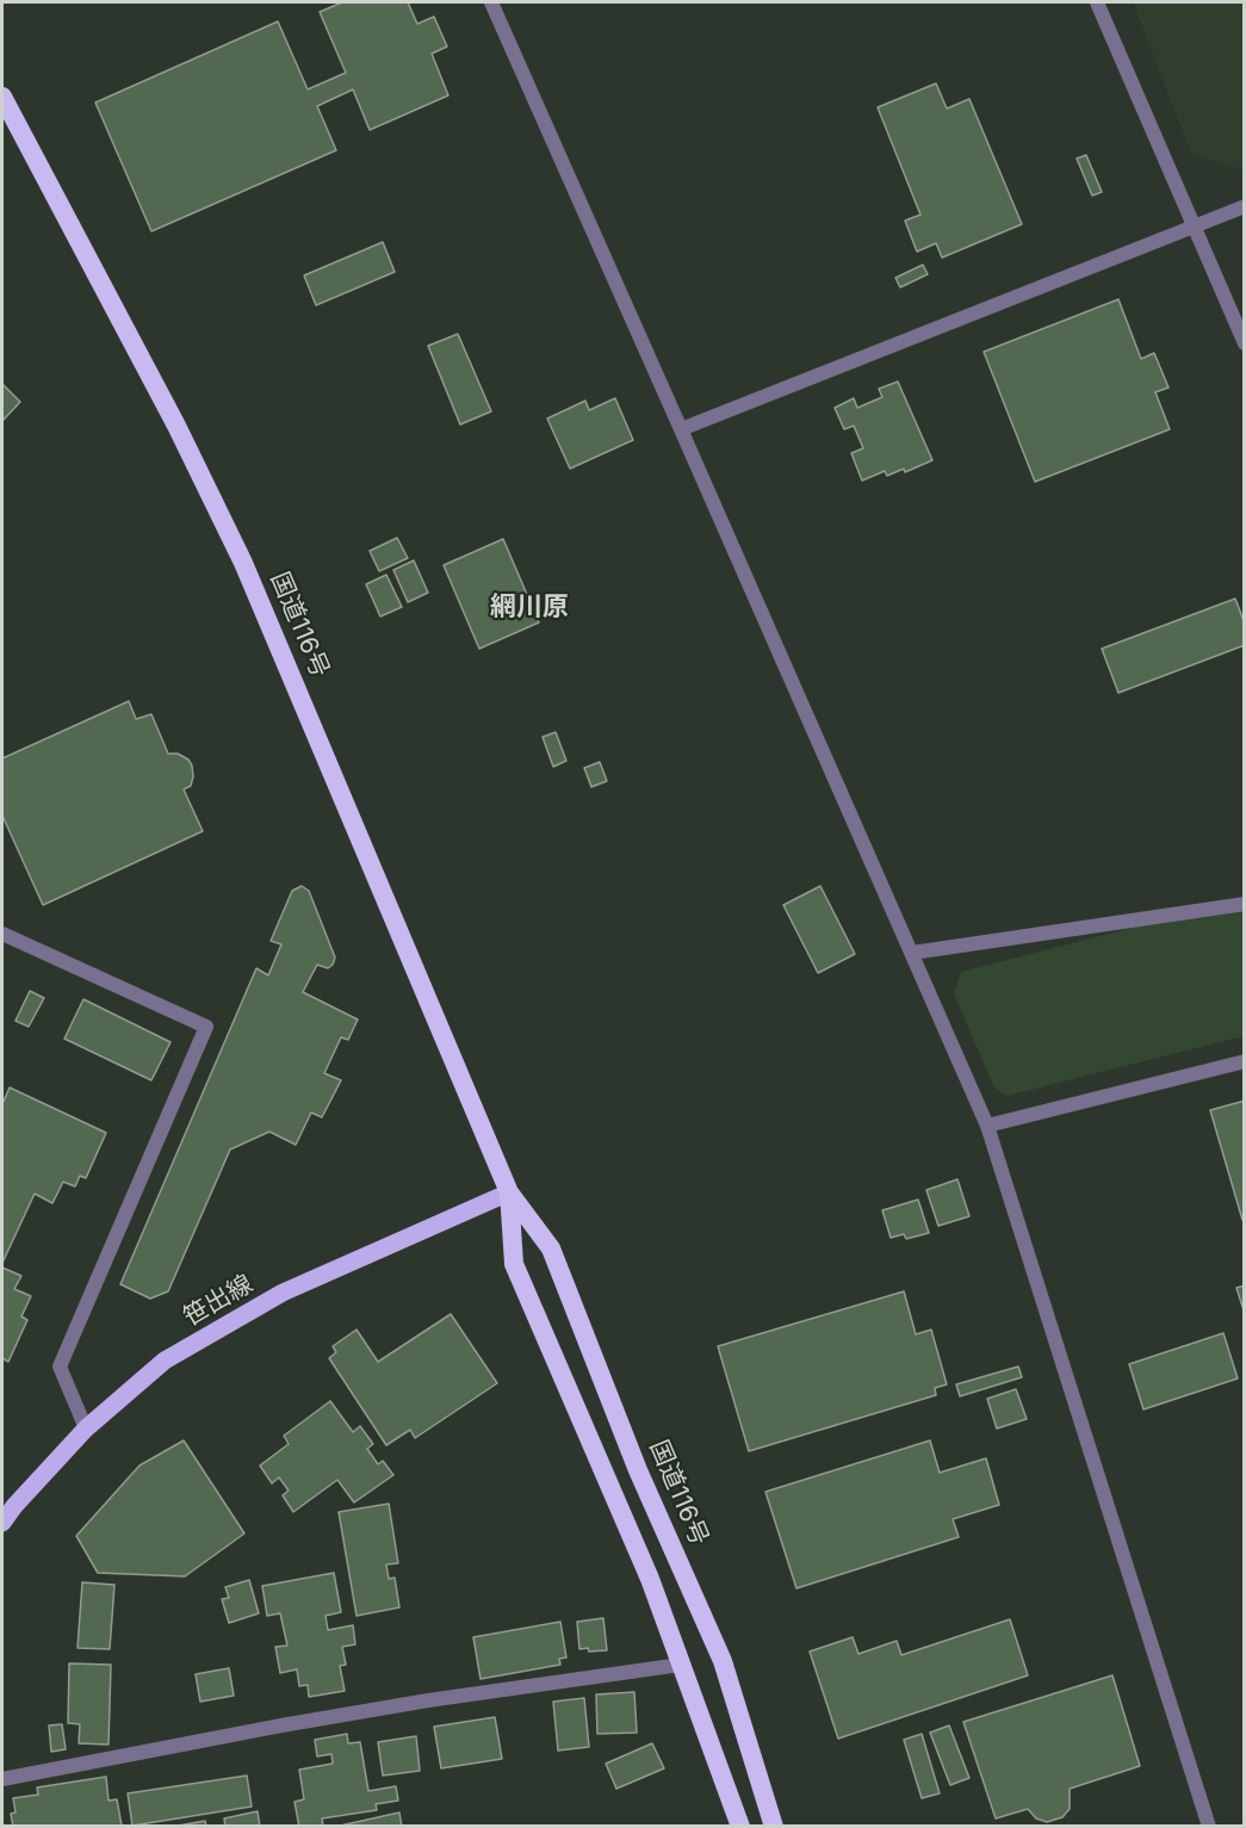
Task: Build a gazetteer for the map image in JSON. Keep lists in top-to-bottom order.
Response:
{
  "streets": {
    "highway": ["国道116号"],
    "main road": ["笹出線"]
  },
  "crossings": [
    ["国道116号", "笹出線"]
  ],
  "districts": ["網川原"]
}
